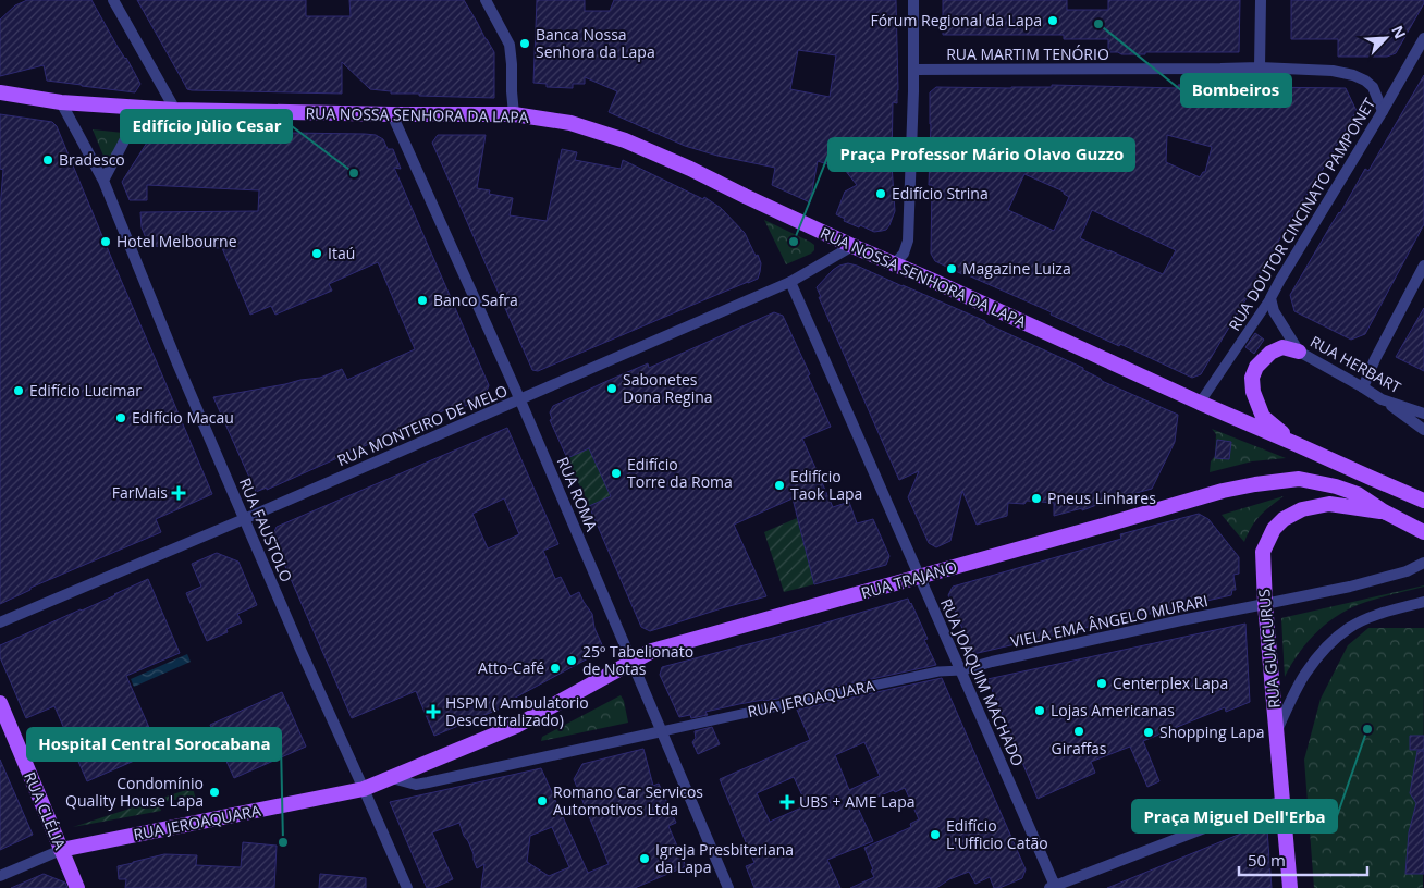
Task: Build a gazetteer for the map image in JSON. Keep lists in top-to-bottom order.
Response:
{
  "streets": {
    "main road": [
      "RUA NOSSA SENHORA DA LAPA",
      "RUA TRAJANO",
      "RUA GUAICURUS",
      "RUA JEROAQUARA",
      "RUA CLÉLIA"
    ],
    "street": [
      "RUA MARTIM TENÓRIO",
      "RUA DOUTOR CINCINATO PAMPONET",
      "RUA HERBART",
      "RUA MONTEIRO DE MELO",
      "RUA ROMA",
      "RUA FAUSTOLO",
      "VIELA EMA ÂNGELO MURARI",
      "RUA JOAQUIM MACHADO"
    ]
  },
  "crossings": [
    ["RUA MARTIM TENÓRIO", "RUA DOUTOR CINCINATO PAMPONET"],
    ["RUA NOSSA SENHORA DA LAPA", "RUA DOUTOR CINCINATO PAMPONET"],
    ["RUA NOSSA SENHORA DA LAPA", "RUA MONTEIRO DE MELO"],
    ["RUA NOSSA SENHORA DA LAPA", "RUA ROMA"],
    ["RUA NOSSA SENHORA DA LAPA", "RUA FAUSTOLO"],
    ["RUA DOUTOR CINCINATO PAMPONET", "RUA HERBART"],
    ["RUA MONTEIRO DE MELO", "RUA ROMA"],
    ["RUA MONTEIRO DE MELO", "RUA FAUSTOLO"],
    ["RUA MONTEIRO DE MELO", "RUA JOAQUIM MACHADO"],
    ["RUA ROMA", "RUA TRAJANO"],
    ["RUA ROMA", "RUA JEROAQUARA"],
    ["RUA FAUSTOLO", "RUA JEROAQUARA"],
    ["RUA TRAJANO", "RUA GUAICURUS"],
    ["RUA TRAJANO", "RUA JOAQUIM MACHADO"],
    ["RUA TRAJANO", "RUA JEROAQUARA"],
    ["VIELA EMA ÂNGELO MURARI", "RUA GUAICURUS"],
    ["VIELA EMA ÂNGELO MURARI", "RUA JOAQUIM MACHADO"],
    ["VIELA EMA ÂNGELO MURARI", "RUA JEROAQUARA"],
    ["RUA JOAQUIM MACHADO", "RUA JEROAQUARA"],
    ["RUA JEROAQUARA", "RUA CLÉLIA"]
  ],
  "places": {
    "other": [
      "Fórum Regional da Lapa",
      "Bombeiros",
      "Banca Nossa Senhora da Lapa",
      "Bradesco",
      "Edifício Jùlio Cesar",
      "Edifício Strina",
      "Hotel Melbourne",
      "Praça Professor Mário Olavo Guzzo",
      "Itaú",
      "Magazine Luiza",
      "Banco Safra",
      "Sabonetes Dona Regina",
      "Edifício Lucimar",
      "Edifício Macau",
      "Edifício Torre da Roma",
      "Edifício Taok Lapa",
      "Pneus Linhares",
      "25º Tabelionato de Notas",
      "Atto-Café",
      "Centerplex Lapa",
      "Lojas Americanas",
      "Praça Miguel Dell'Erba",
      "Giraffas",
      "Shopping Lapa",
      "Condomínio Quality House Lapa",
      "Romano Car Servicos Automotivos Ltda",
      "Edifício L'Ufficio Catão",
      "Hospital Central Sorocabana",
      "Igreja Presbiteriana da Lapa"
    ],
    "health": ["FarMais", "HSPM ( Ambulatorio Descentralizado)", "UBS + AME Lapa"]
  },
  "scale_bar": "50 m",
  "north": "top right"
}
